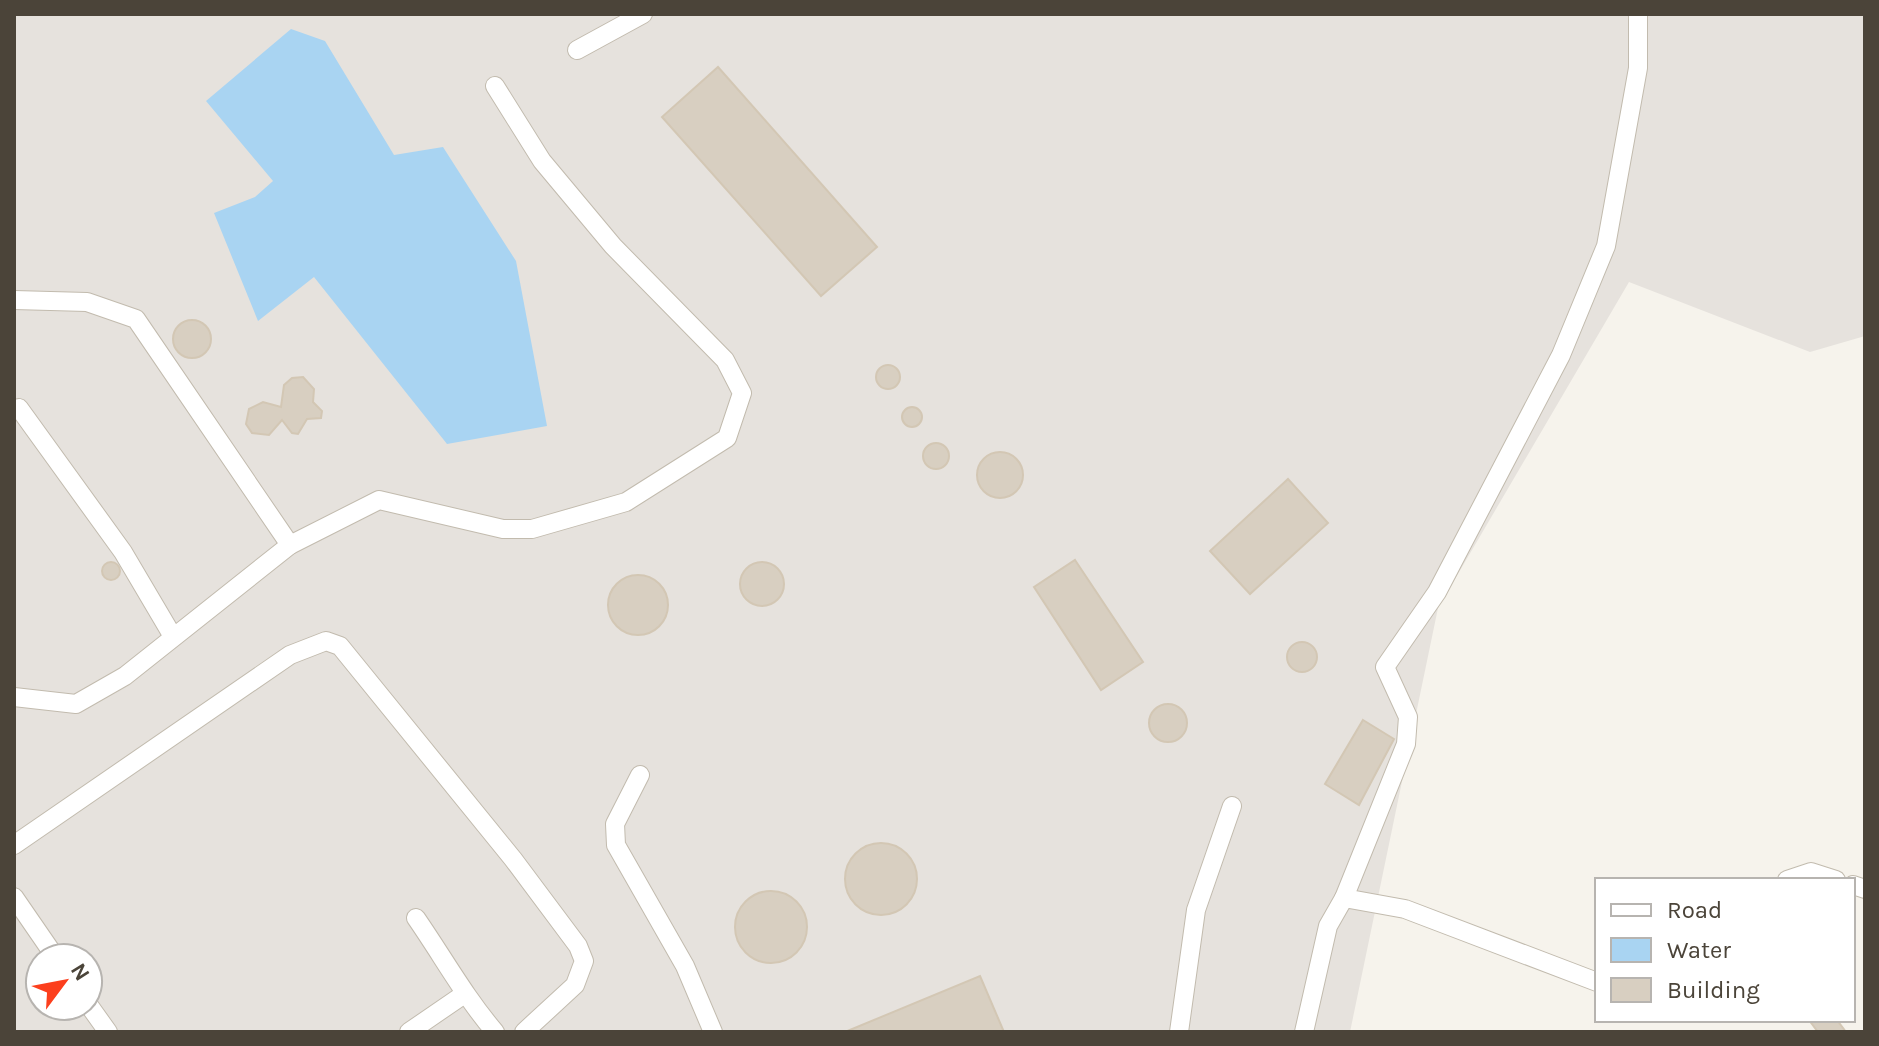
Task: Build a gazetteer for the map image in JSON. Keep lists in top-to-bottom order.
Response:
{
  "legend": ["Road", "Water", "Building"],
  "north": "top right"
}
